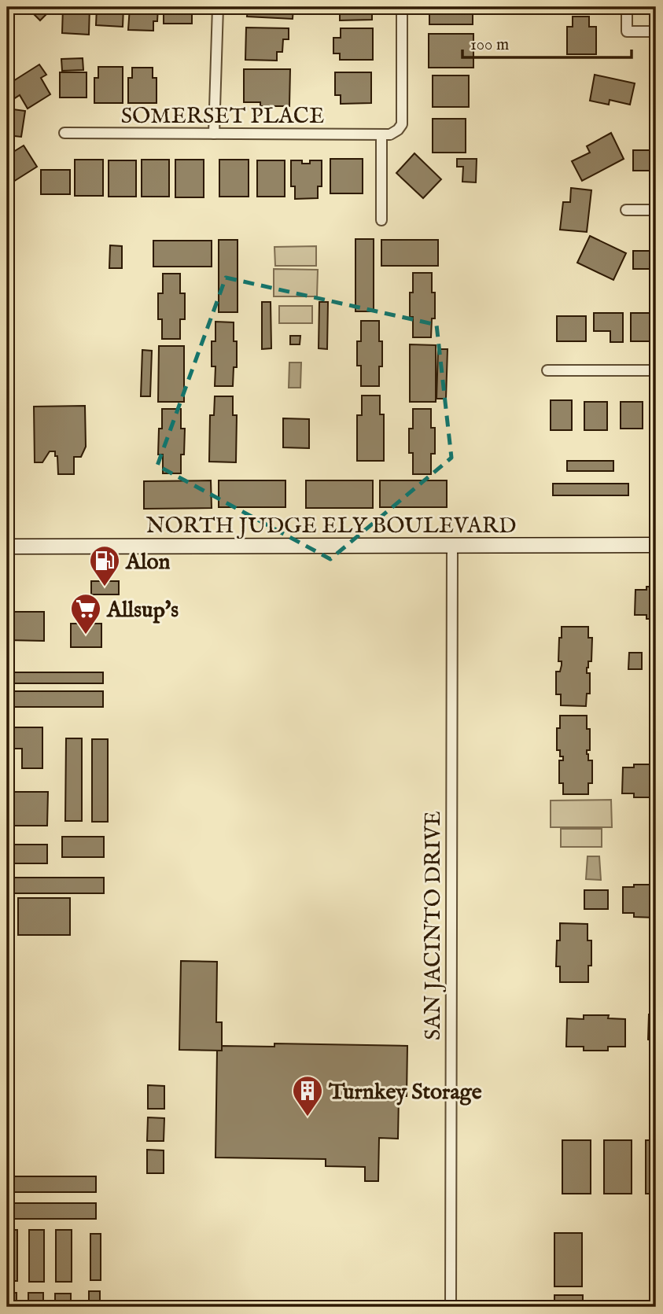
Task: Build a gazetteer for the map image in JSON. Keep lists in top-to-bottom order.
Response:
{
  "streets": {
    "main road": ["NORTH JUDGE ELY BOULEVARD"],
    "street": ["SOMERSET PLACE", "SAN JACINTO DRIVE"]
  },
  "crossings": [
    ["NORTH JUDGE ELY BOULEVARD", "SAN JACINTO DRIVE"]
  ],
  "places": {
    "fuel station": ["Alon"],
    "supermarket": ["Allsup's"],
    "building": ["Turnkey Storage"]
  },
  "scale_bar": "100 m"
}
